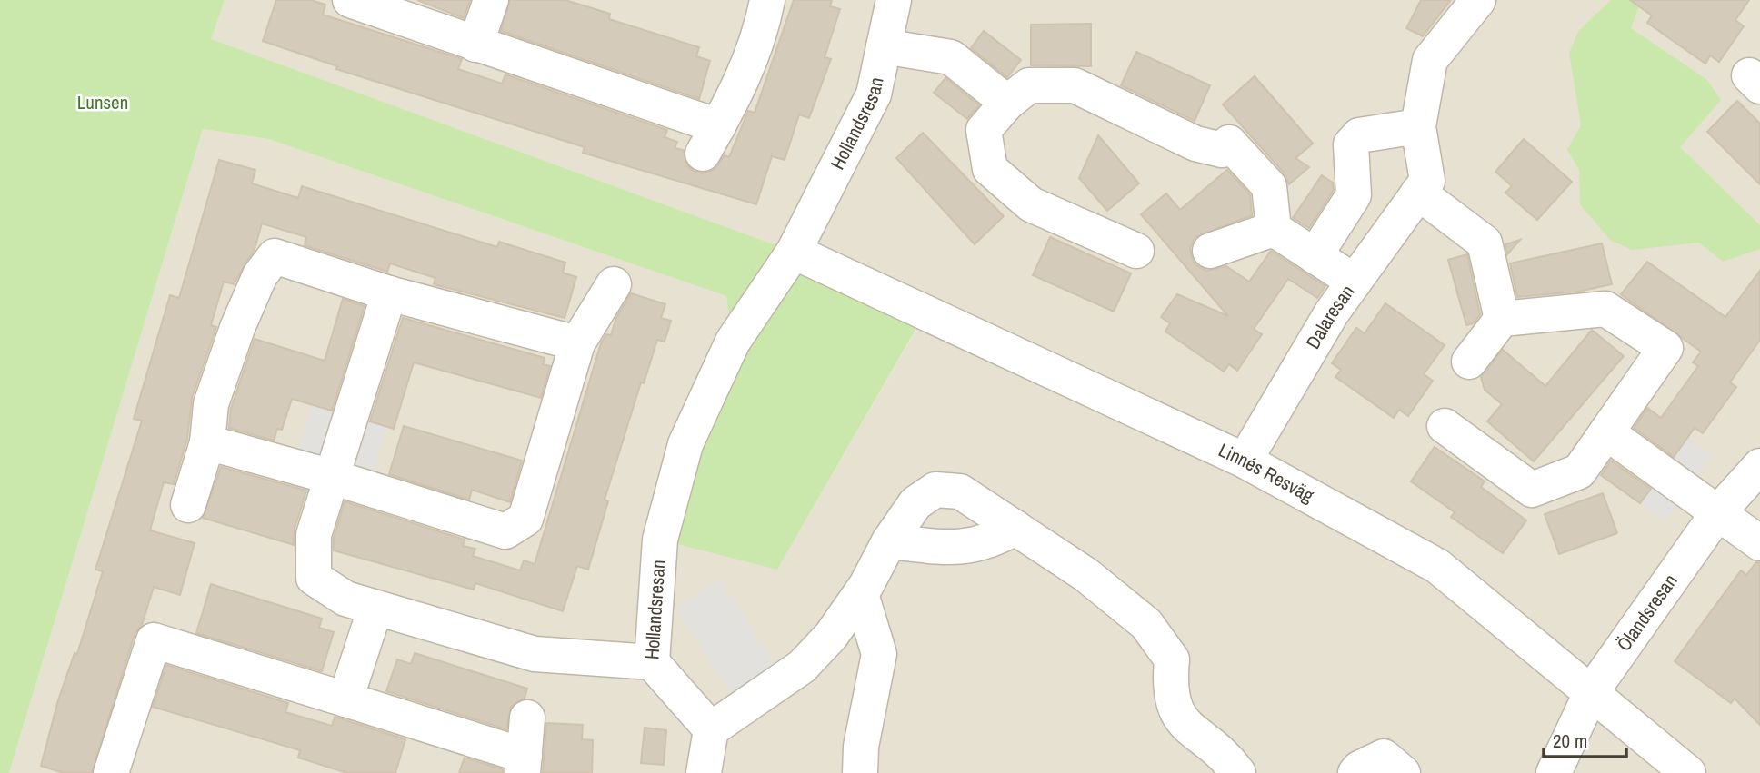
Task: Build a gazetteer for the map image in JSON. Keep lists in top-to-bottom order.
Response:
{
  "streets": {
    "street": [
      "Hollandsresan",
      "Dalaresan",
      "Linnés Resväg",
      "Ölandsresan"
    ]
  },
  "crossings": [
    ["Hollandsresan", "Linnés Resväg"],
    ["Dalaresan", "Linnés Resväg"],
    ["Linnés Resväg", "Ölandsresan"]
  ],
  "parks": ["Lunsen"],
  "scale_bar": "20 m"
}
